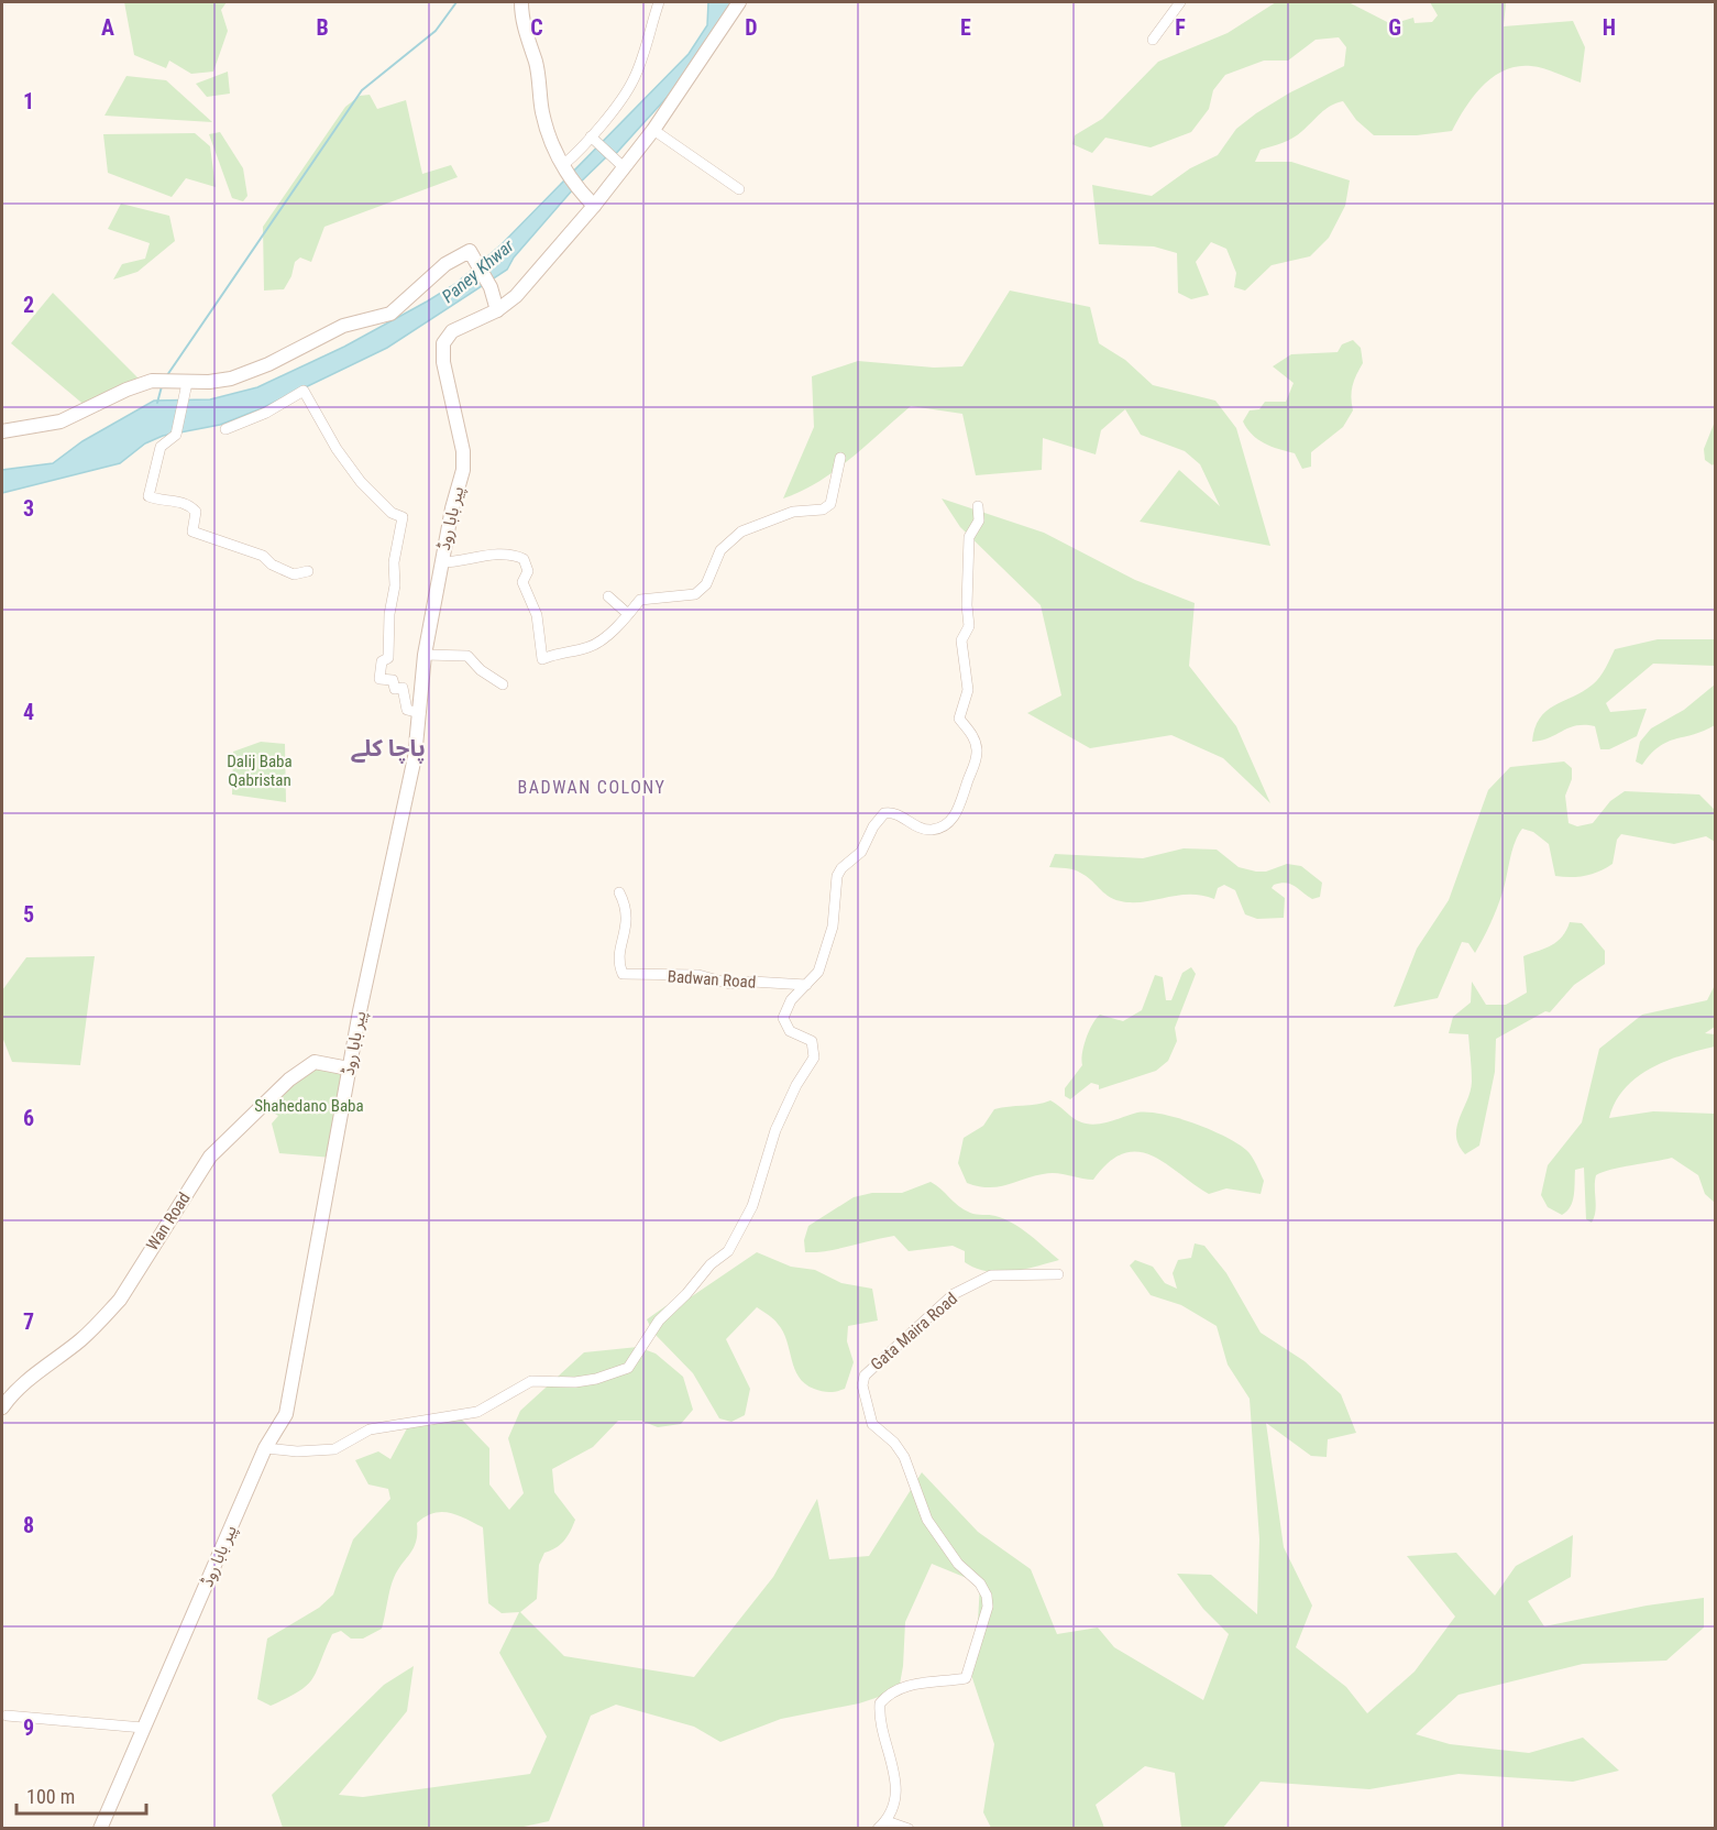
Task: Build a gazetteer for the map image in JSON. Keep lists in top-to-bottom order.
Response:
{
  "streets": {
    "main road": ["پیر بابا روڈ", "Wan Road"],
    "street": ["Badwan Road", "Gata Maira Road"]
  },
  "crossings": [
    ["پیر بابا روڈ", "Wan Road"]
  ],
  "districts": ["پاچا کلے", "BADWAN COLONY"],
  "water": ["Paney Khwar"],
  "parks": ["Dalij Baba Qabristan", "Shahedano Baba"],
  "scale_bar": "100 m",
  "grid": {
    "columns": [
      "A",
      "B",
      "C",
      "D",
      "E",
      "F",
      "G",
      "H"
    ],
    "rows": [
      "1",
      "2",
      "3",
      "4",
      "5",
      "6",
      "7",
      "8",
      "9"
    ]
  }
}
